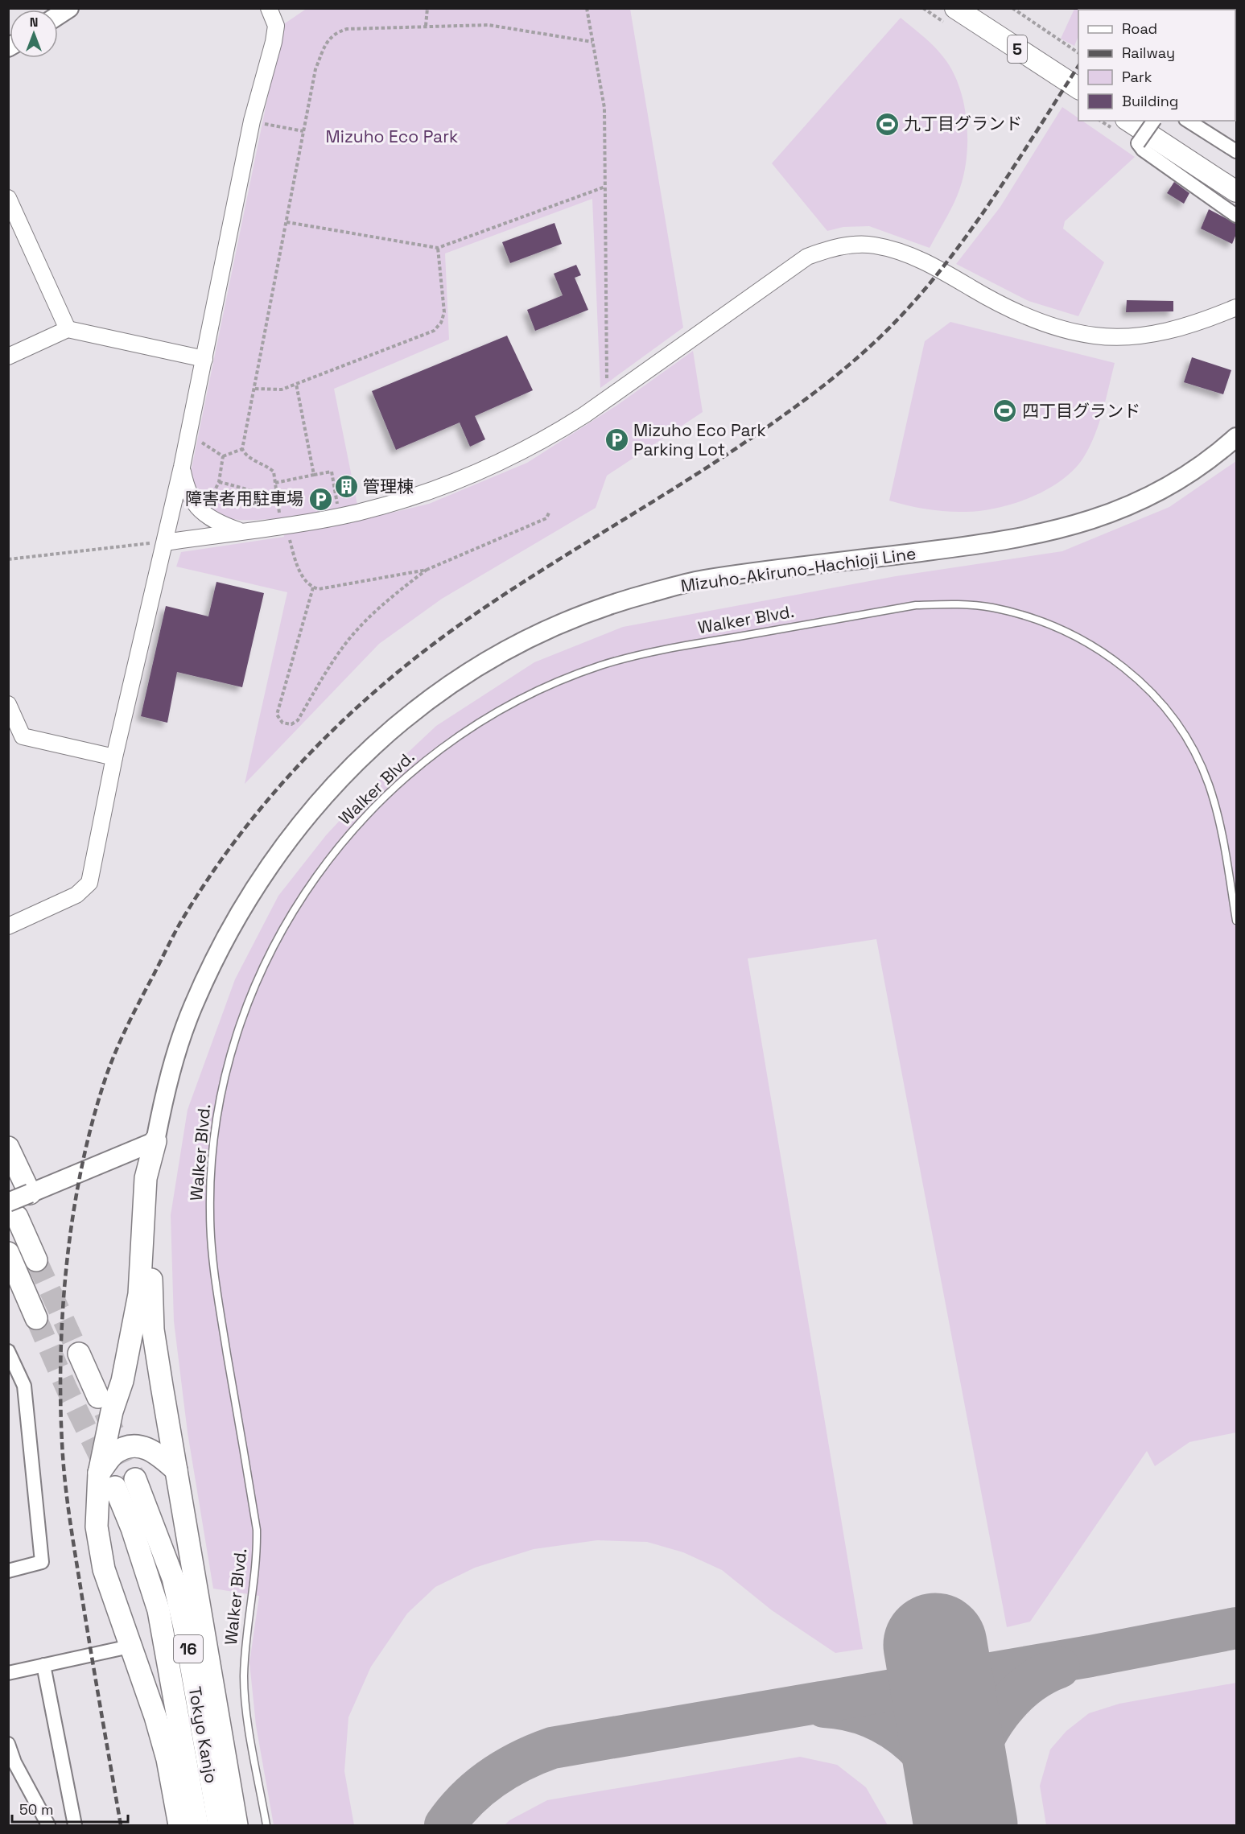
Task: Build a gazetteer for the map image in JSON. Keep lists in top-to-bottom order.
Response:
{
  "streets": {
    "highway": ["16", "Tokyo Kanjo"],
    "main road": ["5", "Mizuho-Akiruno-Hachioji Line"],
    "lane": ["Walker Blvd."]
  },
  "parks": ["Mizuho Eco Park"],
  "places": {
    "sports": ["九丁目グランド", "四丁目グランド"],
    "parking": ["Mizuho Eco Park Parking Lot", "障害者用駐車場"],
    "building": ["管理棟"]
  },
  "legend": [
    "Road",
    "Railway",
    "Park",
    "Building"
  ],
  "scale_bar": "50 m",
  "north": "top"
}
